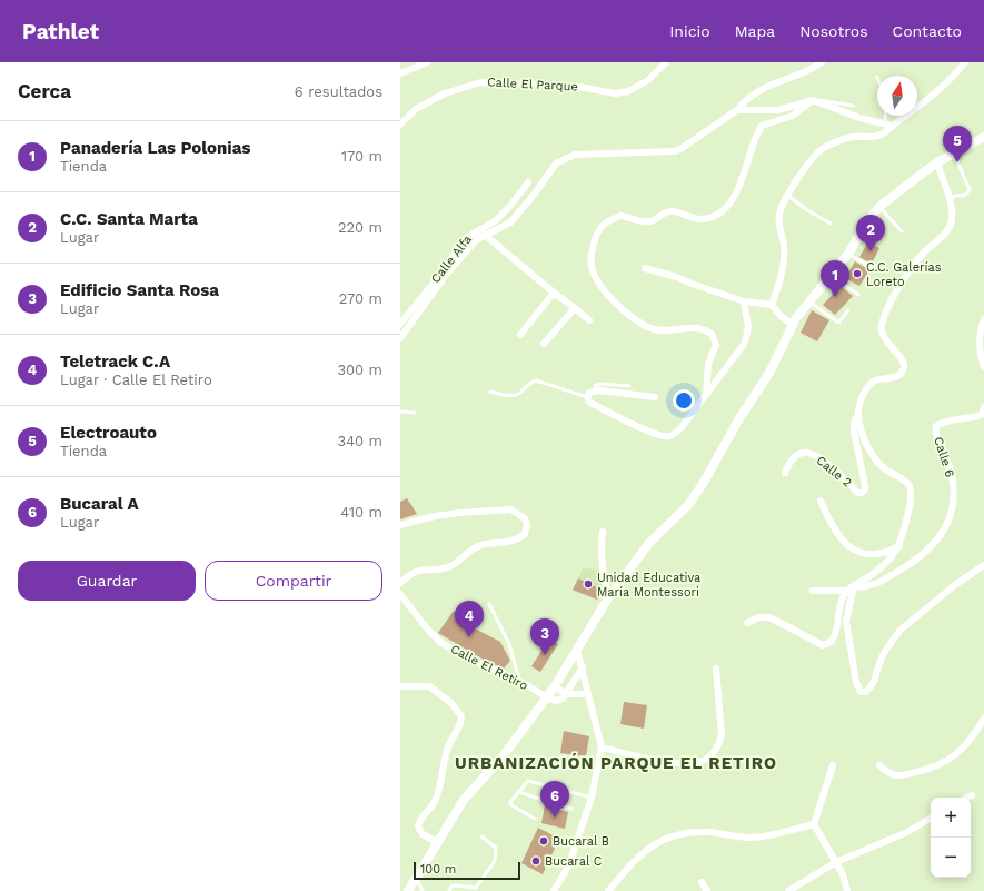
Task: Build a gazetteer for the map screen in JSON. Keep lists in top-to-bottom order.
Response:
{
  "streets": {
    "street": [
      "Calle El Parque",
      "Calle Alfa",
      "Calle 6",
      "Calle 2",
      "Calle El Retiro"
    ]
  },
  "districts": ["URBANIZACIÓN PARQUE EL RETIRO"],
  "places": [
    "C.C. Galerías Loreto",
    "Unidad Educativa María Montessori",
    "Bucaral B",
    "Bucaral C"
  ],
  "scale_bar": "100 m",
  "north": "top",
  "page": {
    "header": "Pathlet",
    "nav": [
      "Inicio",
      "Mapa",
      "Nosotros",
      "Contacto"
    ],
    "heading": ["Cerca", "6 resultados"],
    "list": [
      {
        "mark": "1",
        "name": "Panadería Las Polonias",
        "note": "Tienda",
        "value": "170 m"
      },
      {
        "mark": "2",
        "name": "C.C. Santa Marta",
        "note": "Lugar",
        "value": "220 m"
      },
      {
        "mark": "3",
        "name": "Edificio Santa Rosa",
        "note": "Lugar",
        "value": "270 m"
      },
      {
        "mark": "4",
        "name": "Teletrack C.A",
        "note": "Lugar · Calle El Retiro",
        "value": "300 m"
      },
      {
        "mark": "5",
        "name": "Electroauto",
        "note": "Tienda",
        "value": "340 m"
      },
      {
        "mark": "6",
        "name": "Bucaral A",
        "note": "Lugar",
        "value": "410 m"
      }
    ],
    "pins": [
      "5",
      "2",
      "1",
      "4",
      "3",
      "6"
    ],
    "buttons": ["Guardar", "Compartir"],
    "map_buttons": ["+", "−"],
    "scale": "100 m"
  }
}
